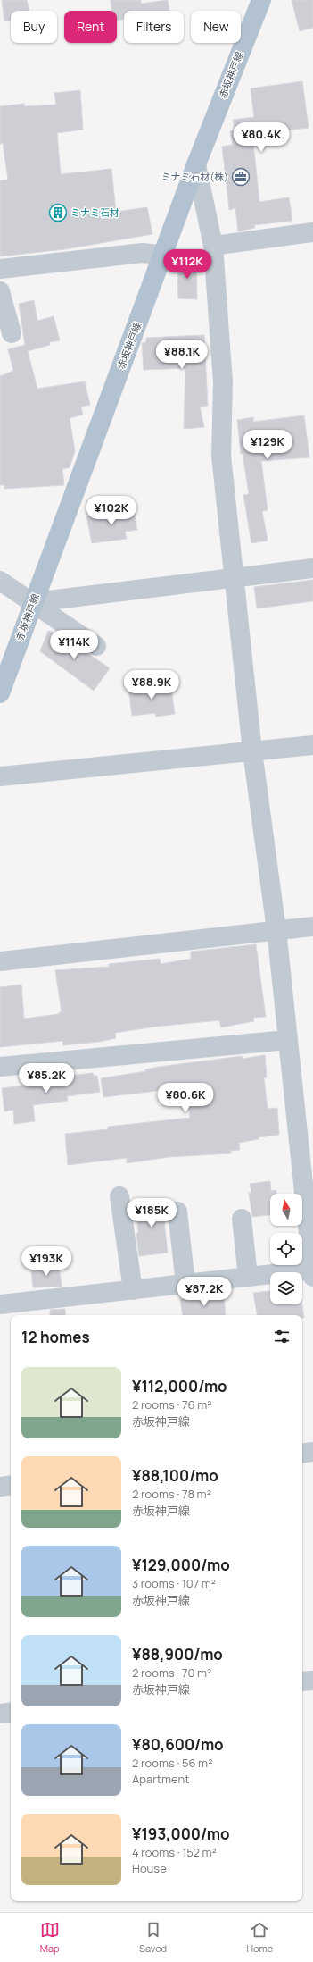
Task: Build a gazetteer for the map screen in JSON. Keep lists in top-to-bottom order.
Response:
{
  "streets": {
    "main road": ["赤坂神戸線"]
  },
  "places": {
    "office": ["ミナミ石材(株)"],
    "building": ["ミナミ石材"]
  },
  "north": "top",
  "page": {
    "chip": [
      "Buy",
      "Rent",
      "Filters",
      "New"
    ],
    "price": [
      "¥80.4K",
      "¥112K",
      "¥88.1K",
      "¥129K",
      "¥102K",
      "¥114K",
      "¥88.9K",
      "¥85.2K",
      "¥80.6K",
      "¥185K",
      "¥193K",
      "¥87.2K"
    ],
    "heading": "12 homes",
    "list": [
      {
        "name": "¥112,000/mo",
        "note": "2 rooms · 76 m² · 赤坂神戸線"
      },
      {
        "name": "¥88,100/mo",
        "note": "2 rooms · 78 m² · 赤坂神戸線"
      },
      {
        "name": "¥129,000/mo",
        "note": "3 rooms · 107 m² · 赤坂神戸線"
      },
      {
        "name": "¥88,900/mo",
        "note": "2 rooms · 70 m² · 赤坂神戸線"
      },
      {
        "name": "¥80,600/mo",
        "note": "2 rooms · 56 m² · Apartment"
      },
      {
        "name": "¥193,000/mo",
        "note": "4 rooms · 152 m² · House"
      }
    ],
    "tabs": ["Map", "Saved", "Home"]
  }
}
